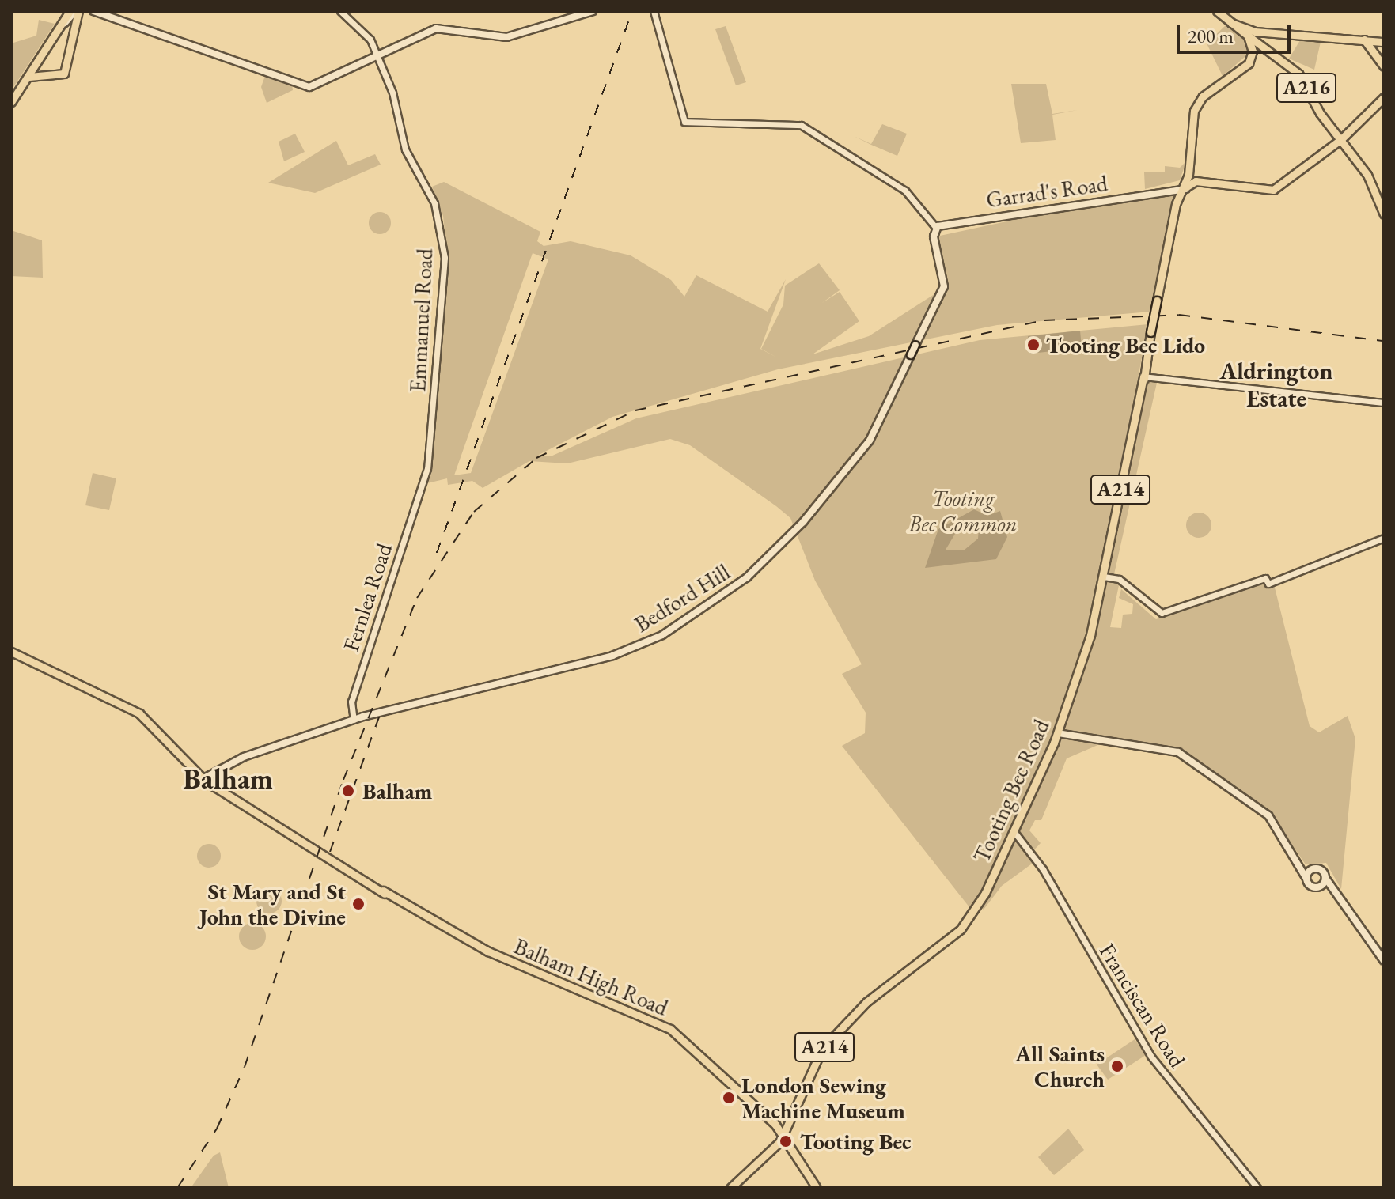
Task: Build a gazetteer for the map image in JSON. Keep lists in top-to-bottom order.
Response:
{
  "streets": {
    "main road": [
      "A216",
      "Garrad's Road",
      "A214",
      "Bedford Hill",
      "Tooting Bec Road",
      "Balham High Road"
    ],
    "street": ["Emmanuel Road", "Fernlea Road", "Franciscan Road"]
  },
  "crossings": [
    ["A216", "A214"],
    ["Garrad's Road", "A214"],
    ["Garrad's Road", "Bedford Hill"],
    ["Garrad's Road", "Tooting Bec Road"],
    ["Emmanuel Road", "Fernlea Road"],
    ["A214", "Tooting Bec Road"],
    ["A214", "Balham High Road"],
    ["Fernlea Road", "Bedford Hill"],
    ["Bedford Hill", "Balham High Road"],
    ["Tooting Bec Road", "Balham High Road"],
    ["Tooting Bec Road", "Franciscan Road"]
  ],
  "districts": ["Aldrington Estate", "Balham"],
  "parks": ["Tooting Bec Common"],
  "places": [
    "Tooting Bec Lido",
    "Balham",
    "St Mary and St John the Divine",
    "All Saints Church",
    "London Sewing Machine Museum",
    "Tooting Bec"
  ],
  "scale_bar": "200 m"
}
